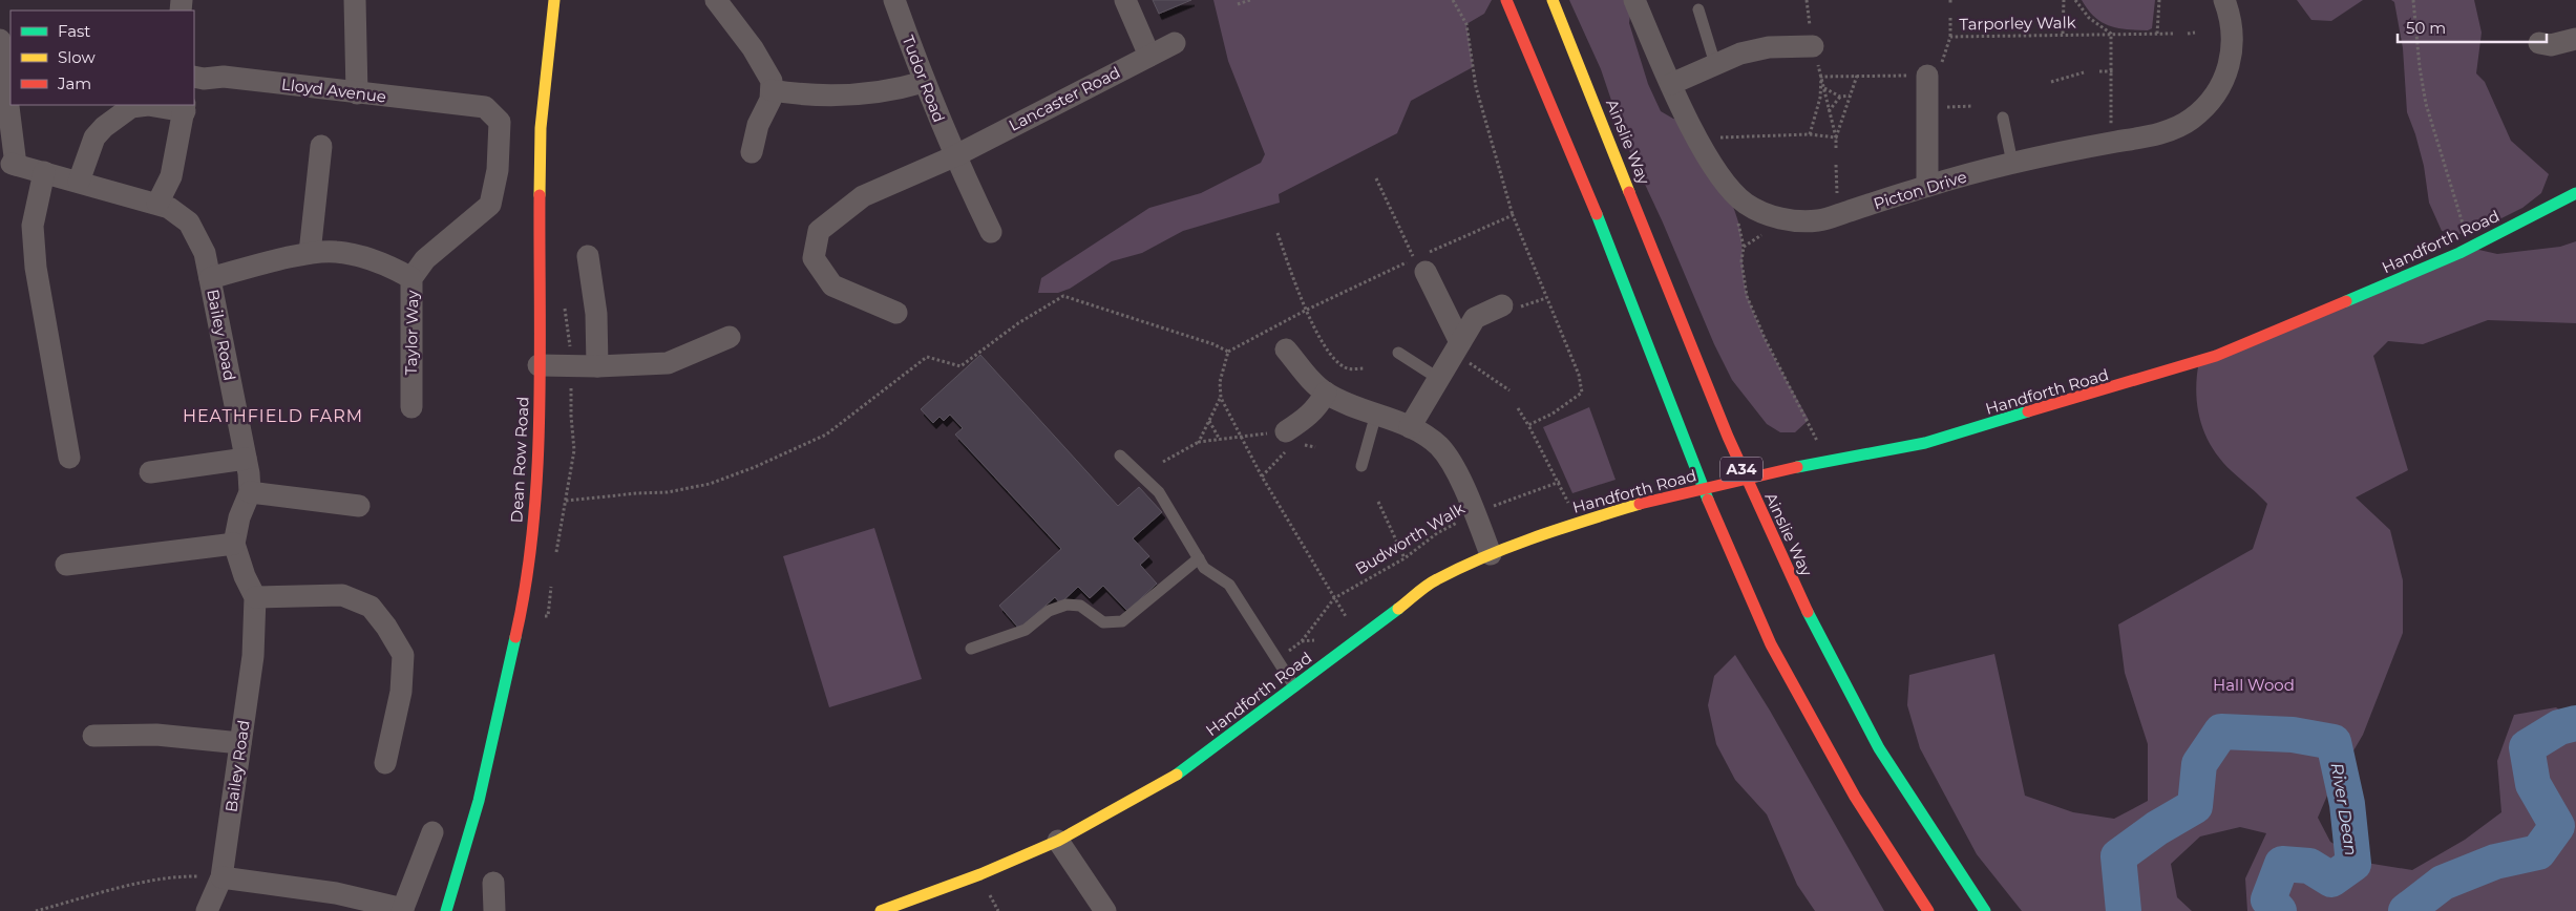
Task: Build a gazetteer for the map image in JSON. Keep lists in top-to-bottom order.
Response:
{
  "streets": {
    "main road": [
      "Ainslie Way",
      "Handforth Road",
      "Dean Row Road",
      "A34"
    ],
    "street": [
      "Tudor Road",
      "Lloyd Avenue",
      "Lancaster Road",
      "Picton Drive",
      "Taylor Way",
      "Bailey Road"
    ],
    "path": ["Tarporley Walk", "Budworth Walk"]
  },
  "crossings": [
    ["Tudor Road", "Lancaster Road"],
    ["Lloyd Avenue", "Taylor Way"],
    ["Taylor Way", "Bailey Road"]
  ],
  "districts": ["HEATHFIELD FARM"],
  "water": ["River Dean"],
  "parks": ["Hall Wood"],
  "legend": ["Fast", "Slow", "Jam"],
  "scale_bar": "50 m"
}
